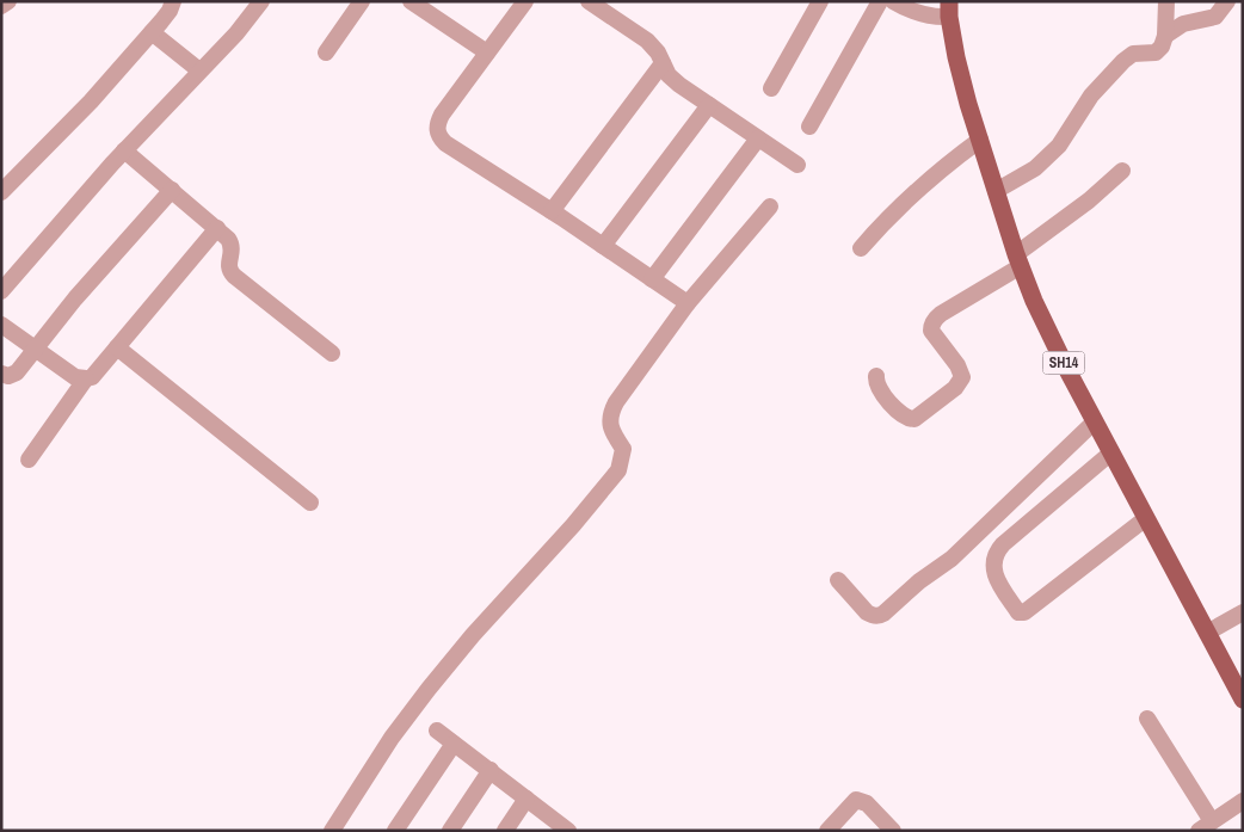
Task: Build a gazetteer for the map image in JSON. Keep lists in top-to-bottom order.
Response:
{
  "streets": {
    "main road": ["SH14"]
  }
}
